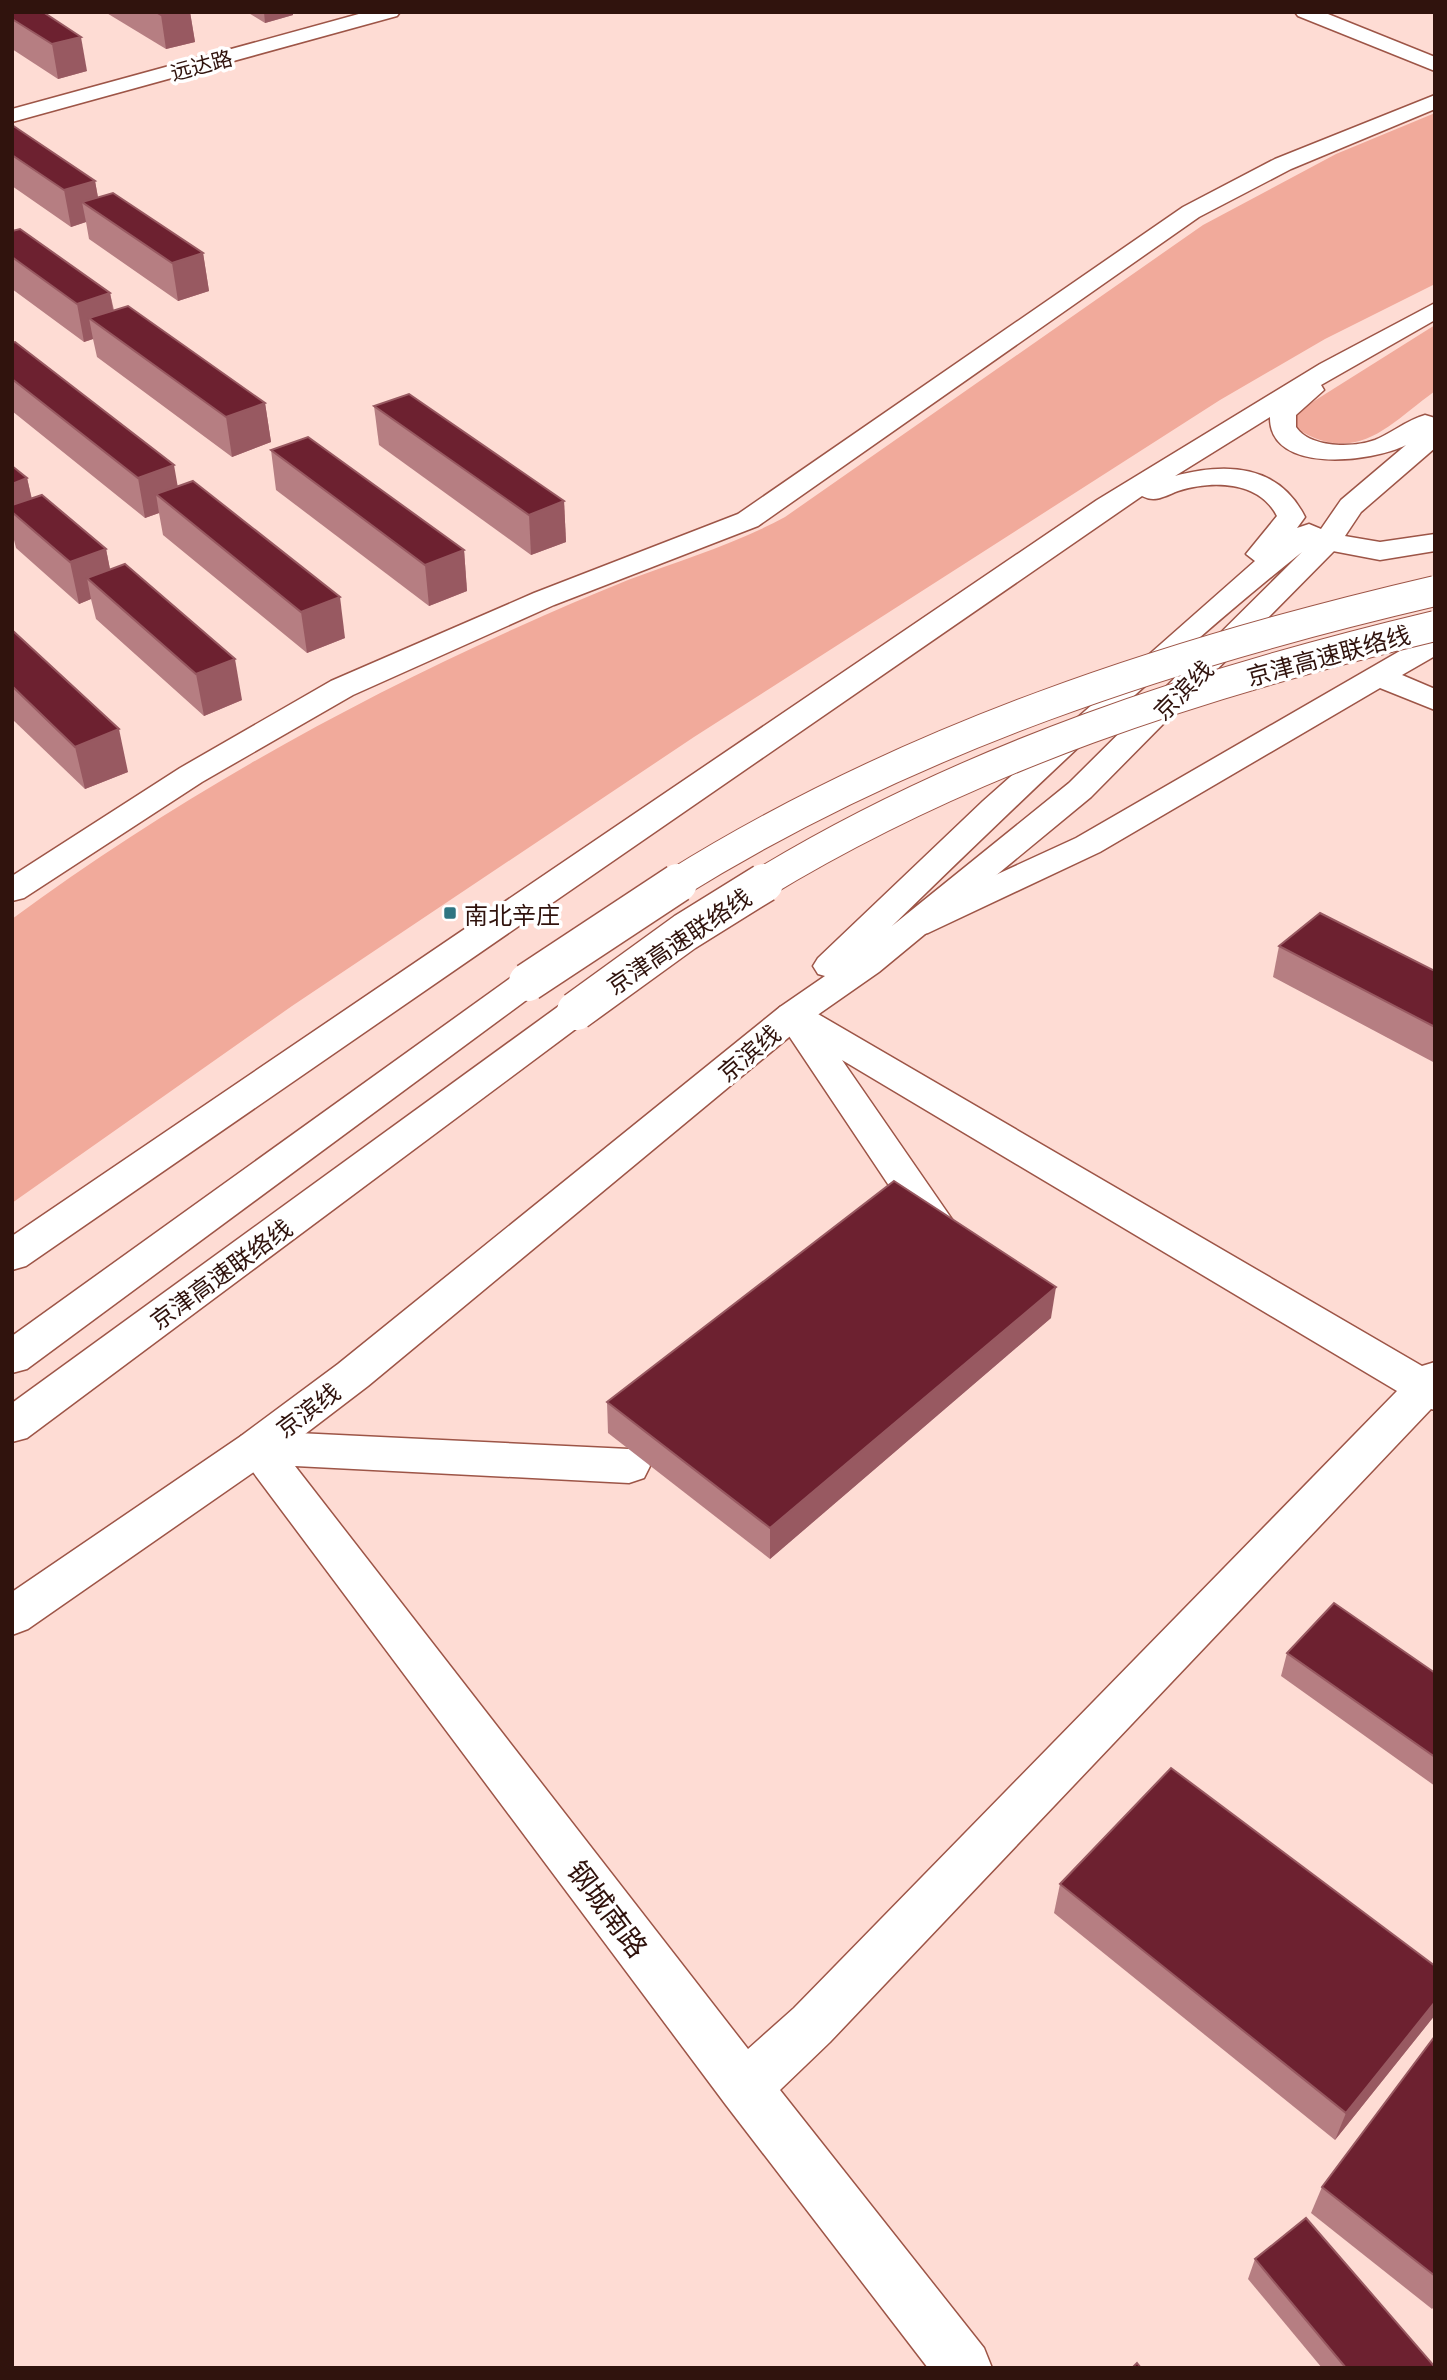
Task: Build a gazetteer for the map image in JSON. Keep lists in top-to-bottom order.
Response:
{
  "streets": {
    "main road": [
      "远达路",
      "京津高速联络线",
      "京滨线",
      "钢城南路"
    ]
  },
  "crossings": [
    ["京滨线", "钢城南路"]
  ],
  "places": {
    "transit": ["南北辛庄"]
  }
}
